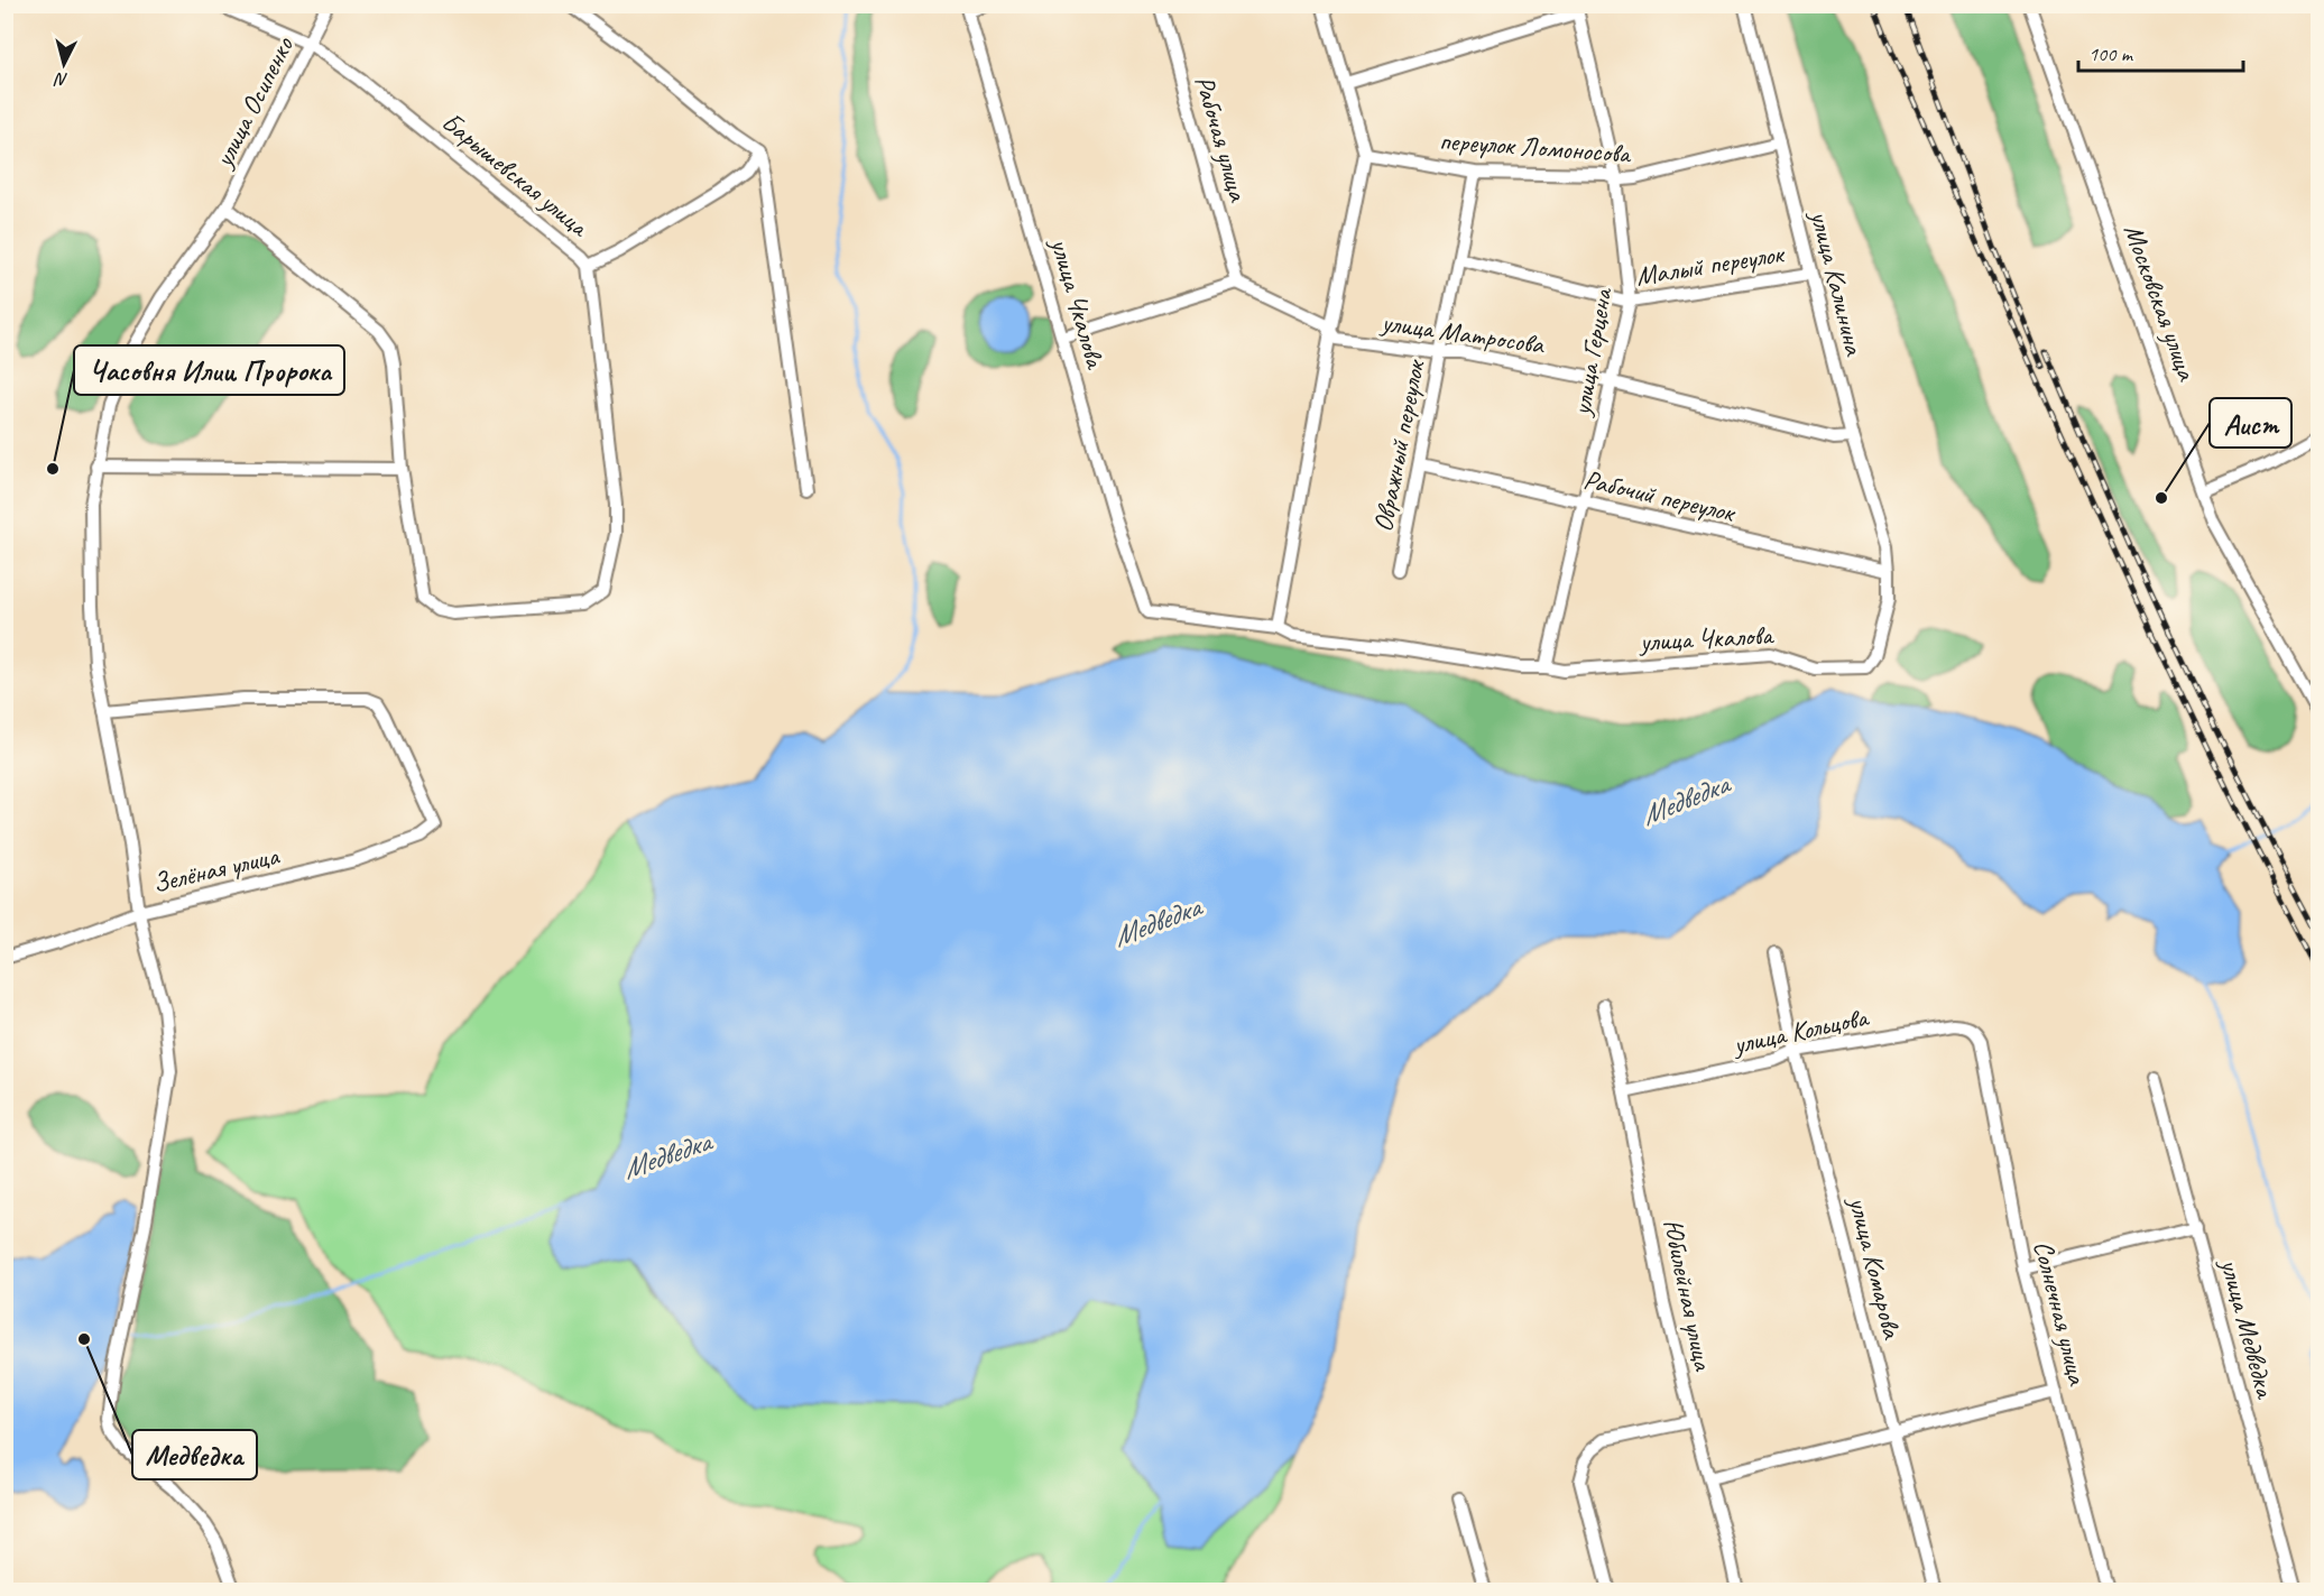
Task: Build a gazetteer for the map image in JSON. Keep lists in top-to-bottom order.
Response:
{
  "streets": {
    "street": [
      "улица Осипенко",
      "Рабочая улица",
      "переулок Ломоносова",
      "Барышевская улица",
      "Малый переулок",
      "улица Калинина",
      "Московская улица",
      "улица Чкалова",
      "улица Матросова",
      "улица Герцена",
      "Овражный переулок",
      "Рабочий переулок",
      "Зелёная улица",
      "улица Кольцова",
      "улица Комарова",
      "Юбилейная улица",
      "Солнечная улица",
      "улица Медведка"
    ]
  },
  "crossings": [
    ["улица Осипенко", "Барышевская улица"],
    ["улица Осипенко", "Зелёная улица"],
    ["Рабочая улица", "улица Матросова"],
    ["переулок Ломоносова", "улица Калинина"],
    ["переулок Ломоносова", "улица Герцена"],
    ["переулок Ломоносова", "Овражный переулок"],
    ["Малый переулок", "улица Калинина"],
    ["Малый переулок", "улица Герцена"],
    ["Малый переулок", "Овражный переулок"],
    ["улица Калинина", "улица Чкалова"],
    ["улица Калинина", "улица Матросова"],
    ["улица Калинина", "Рабочий переулок"],
    ["улица Чкалова", "улица Герцена"],
    ["улица Матросова", "улица Герцена"],
    ["улица Матросова", "Овражный переулок"],
    ["улица Герцена", "Рабочий переулок"],
    ["Овражный переулок", "Рабочий переулок"],
    ["улица Кольцова", "улица Комарова"],
    ["улица Кольцова", "Юбилейная улица"],
    ["улица Кольцова", "Солнечная улица"]
  ],
  "water": ["Медведка"],
  "places": ["Часовня Илии Пророка", "Аист", "Медведка"],
  "scale_bar": "100 m",
  "north": "bottom"
}
